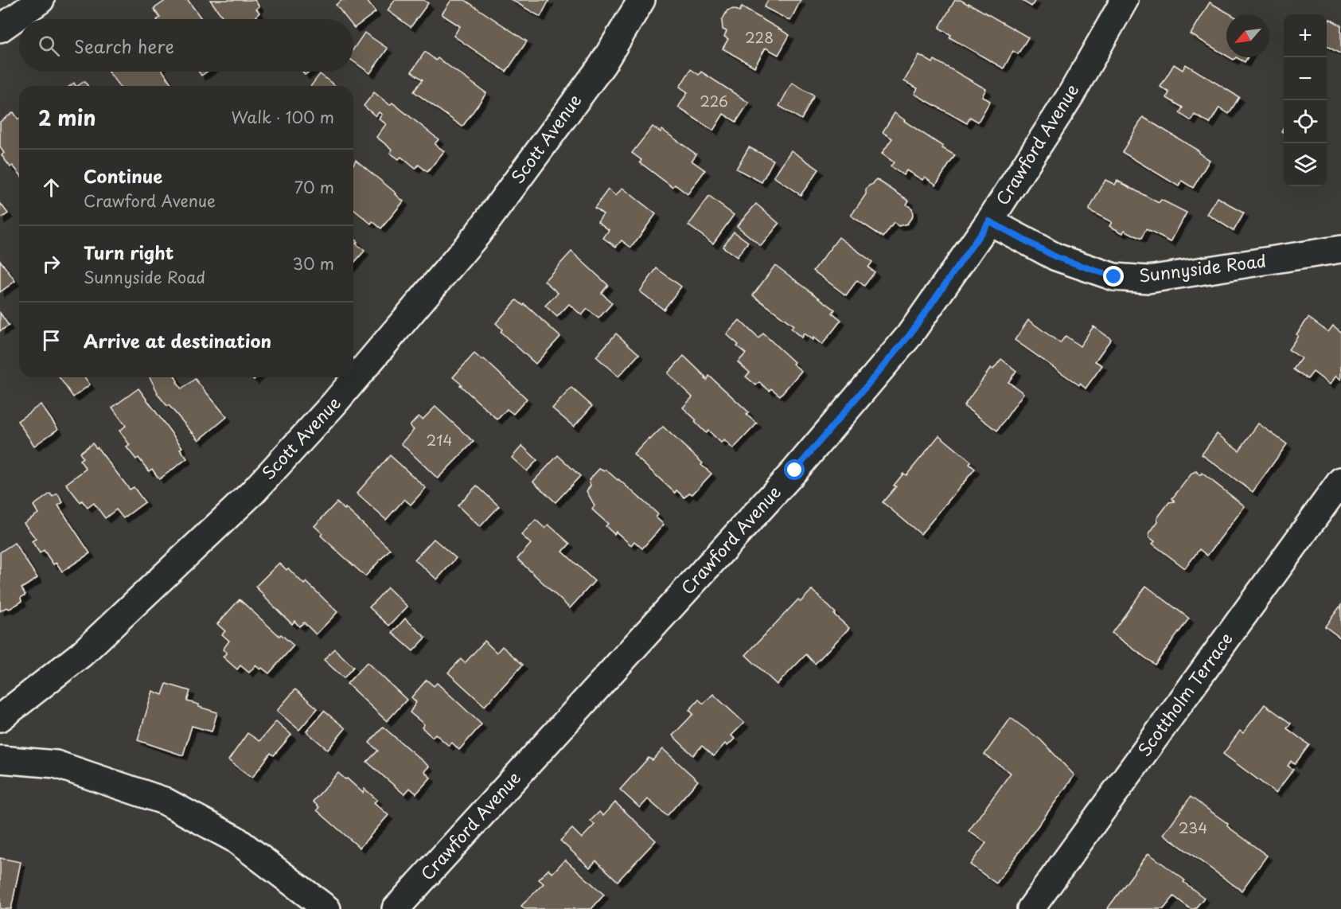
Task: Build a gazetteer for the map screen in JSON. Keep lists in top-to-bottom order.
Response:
{
  "streets": {
    "street": [
      "Scott Avenue",
      "Crawford Avenue",
      "Sunnyside Road",
      "Scottholm Terrace"
    ]
  },
  "crossings": [
    ["Crawford Avenue", "Sunnyside Road"]
  ],
  "house_numbers": [
    "228",
    "226",
    "214",
    "234"
  ],
  "north": "bottom left",
  "page": {
    "map_buttons": ["+", "−"],
    "search": "Search here",
    "heading": ["2 min", "Walk · 100 m"],
    "list": [
      ["Continue", "Crawford Avenue", "70 m"],
      ["Turn right", "Sunnyside Road", "30 m"],
      "Arrive at destination"
    ]
  }
}
